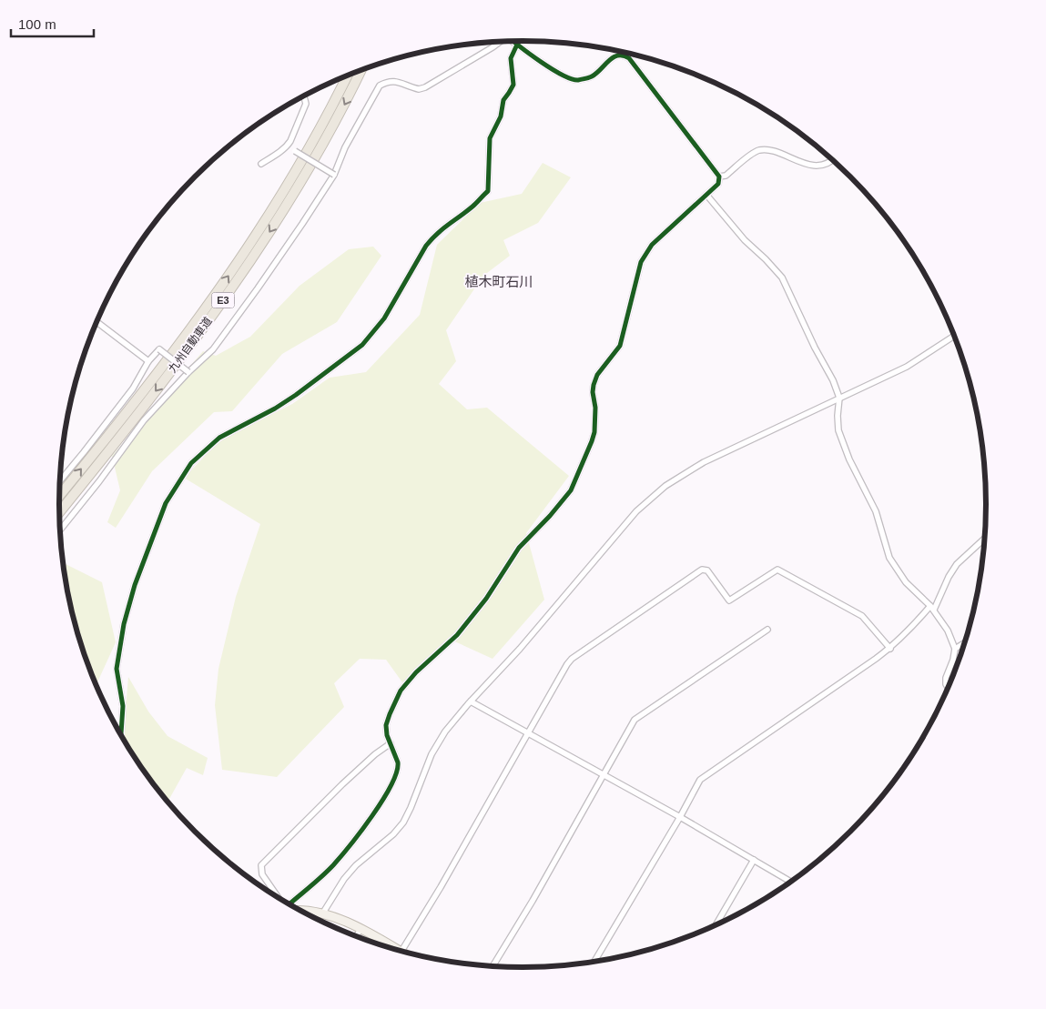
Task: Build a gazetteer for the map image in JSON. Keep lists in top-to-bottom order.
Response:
{
  "streets": {
    "highway": ["E3", "九州自動車道"]
  },
  "districts": ["植木町石川"],
  "scale_bar": "100 m"
}
